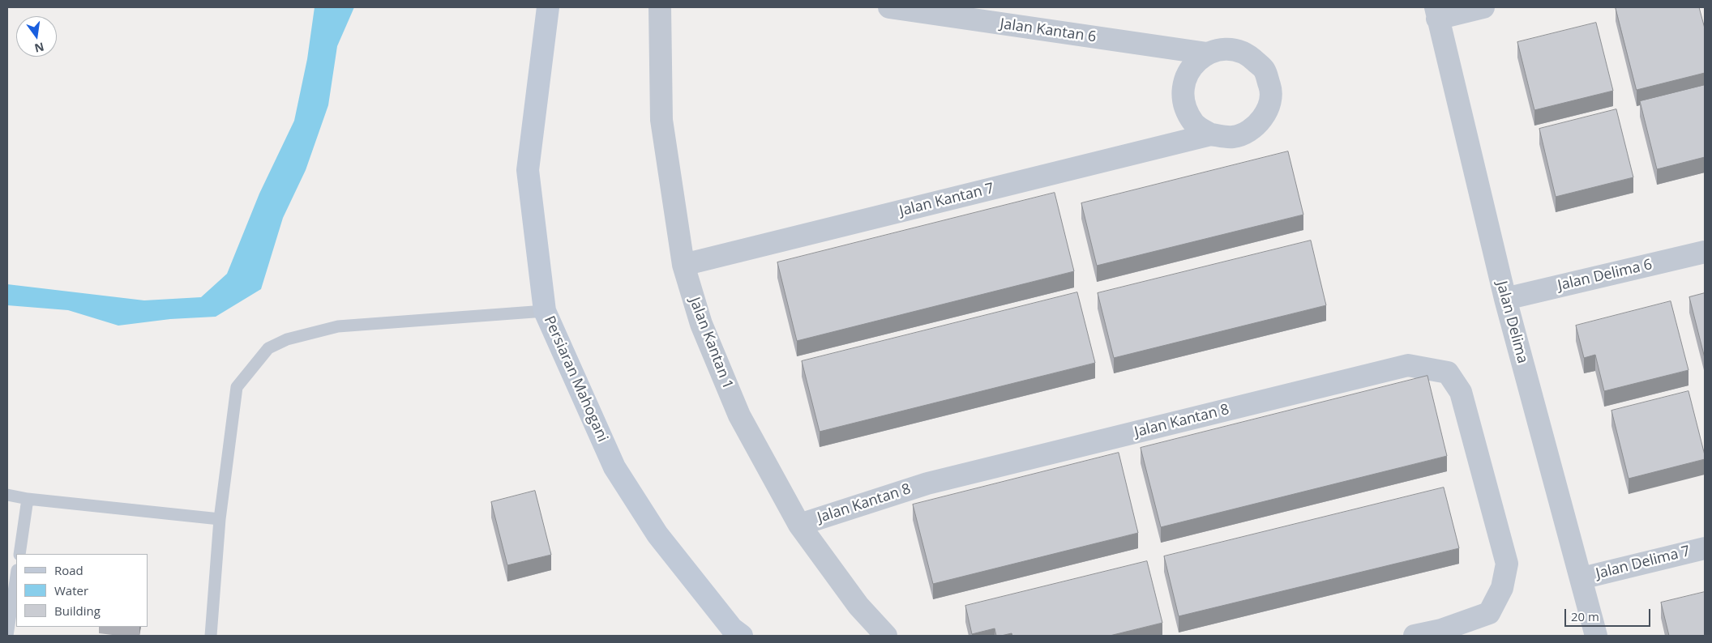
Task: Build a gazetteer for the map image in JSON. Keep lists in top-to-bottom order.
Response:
{
  "streets": {
    "main road": ["Persiaran Mahogani"],
    "street": [
      "Jalan Kantan 6",
      "Jalan Kantan 7",
      "Jalan Delima 6",
      "Jalan Delima",
      "Jalan Kantan 1",
      "Jalan Kantan 8",
      "Jalan Delima 7"
    ]
  },
  "crossings": [
    ["Jalan Kantan 6", "Jalan Kantan 7"],
    ["Jalan Kantan 7", "Jalan Kantan 1"],
    ["Jalan Delima 6", "Jalan Delima"],
    ["Jalan Delima", "Jalan Delima 7"],
    ["Jalan Kantan 1", "Jalan Kantan 8"]
  ],
  "legend": ["Road", "Water", "Building"],
  "scale_bar": "20 m",
  "north": "bottom"
}
